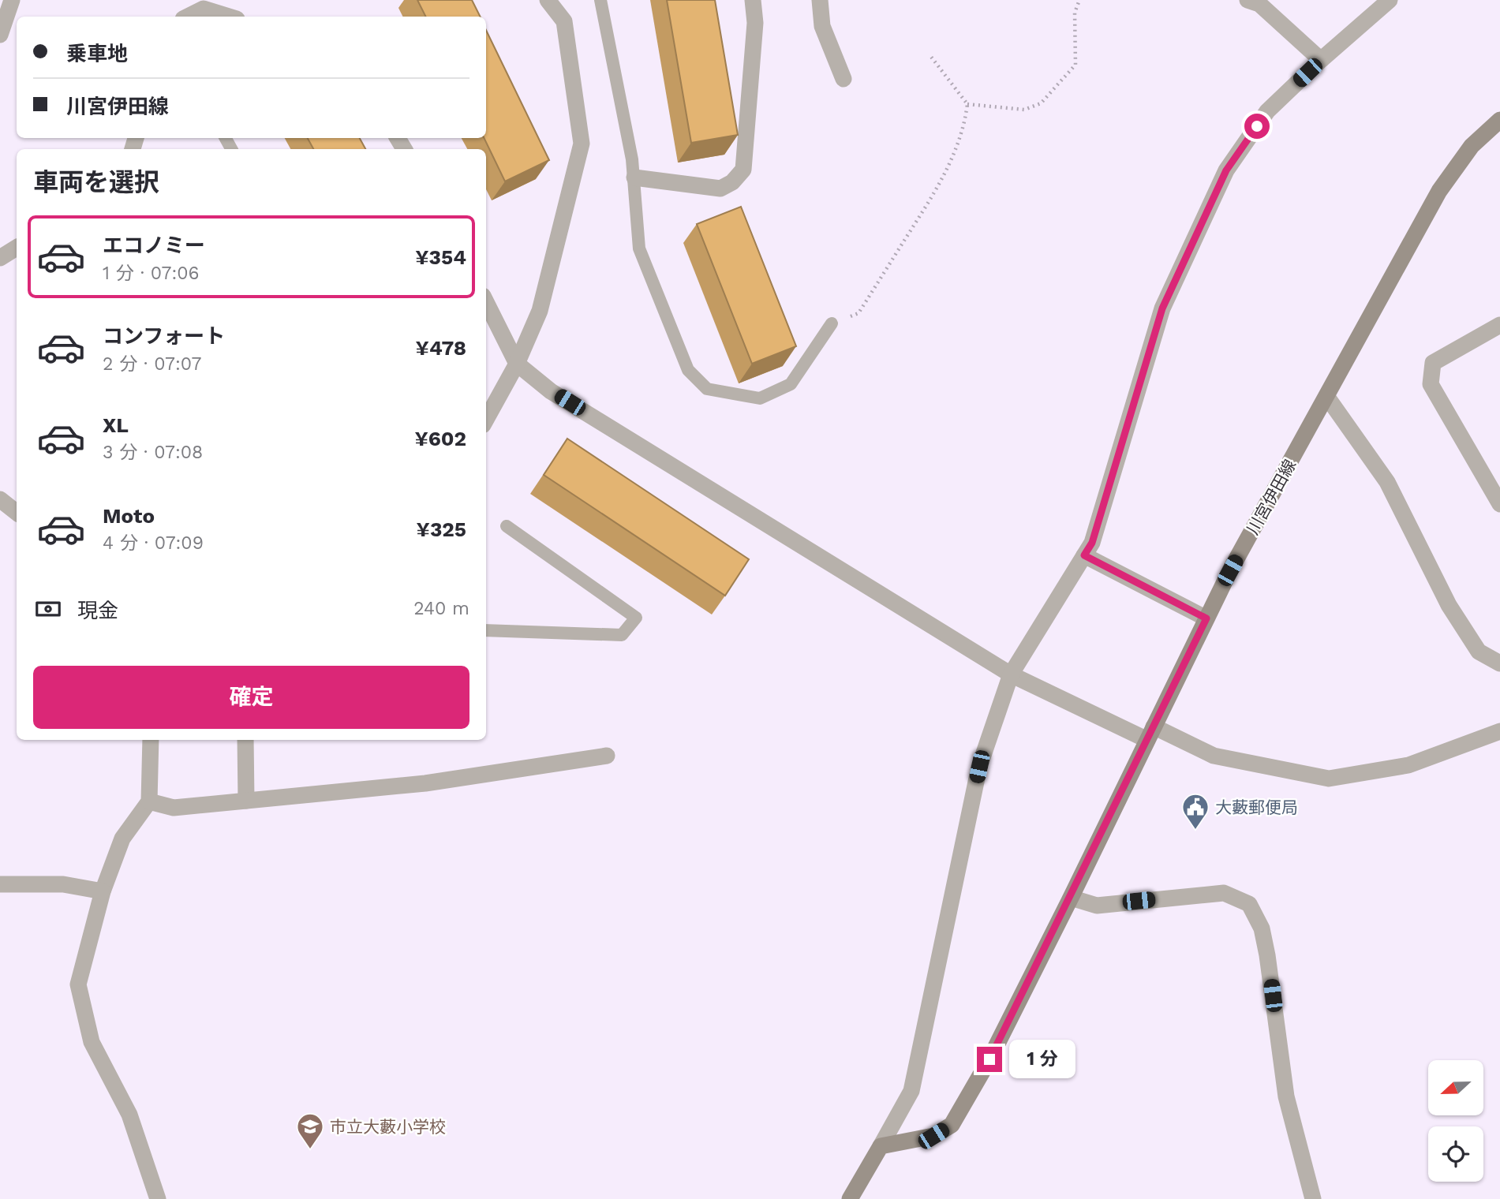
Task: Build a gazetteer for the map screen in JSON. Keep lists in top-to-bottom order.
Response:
{
  "streets": {
    "main road": ["川宮伊田線"]
  },
  "places": {
    "public building": ["大藪郵便局"],
    "school or university": ["市立大藪小学校"]
  },
  "north": "left",
  "page": {
    "banner": ["乗車地", "川宮伊田線"],
    "heading": "車両を選択",
    "list": [
      {
        "name": "エコノミー",
        "note": "1 分 · 07:06",
        "value": "¥354"
      },
      {
        "name": "コンフォート",
        "note": "2 分 · 07:07",
        "value": "¥478"
      },
      {
        "name": "XL",
        "note": "3 分 · 07:08",
        "value": "¥602"
      },
      {
        "name": "Moto",
        "note": "4 分 · 07:09",
        "value": "¥325"
      }
    ],
    "pay": ["現金", "240 m"],
    "buttons": "確定",
    "bubble": "1 分"
  }
}
